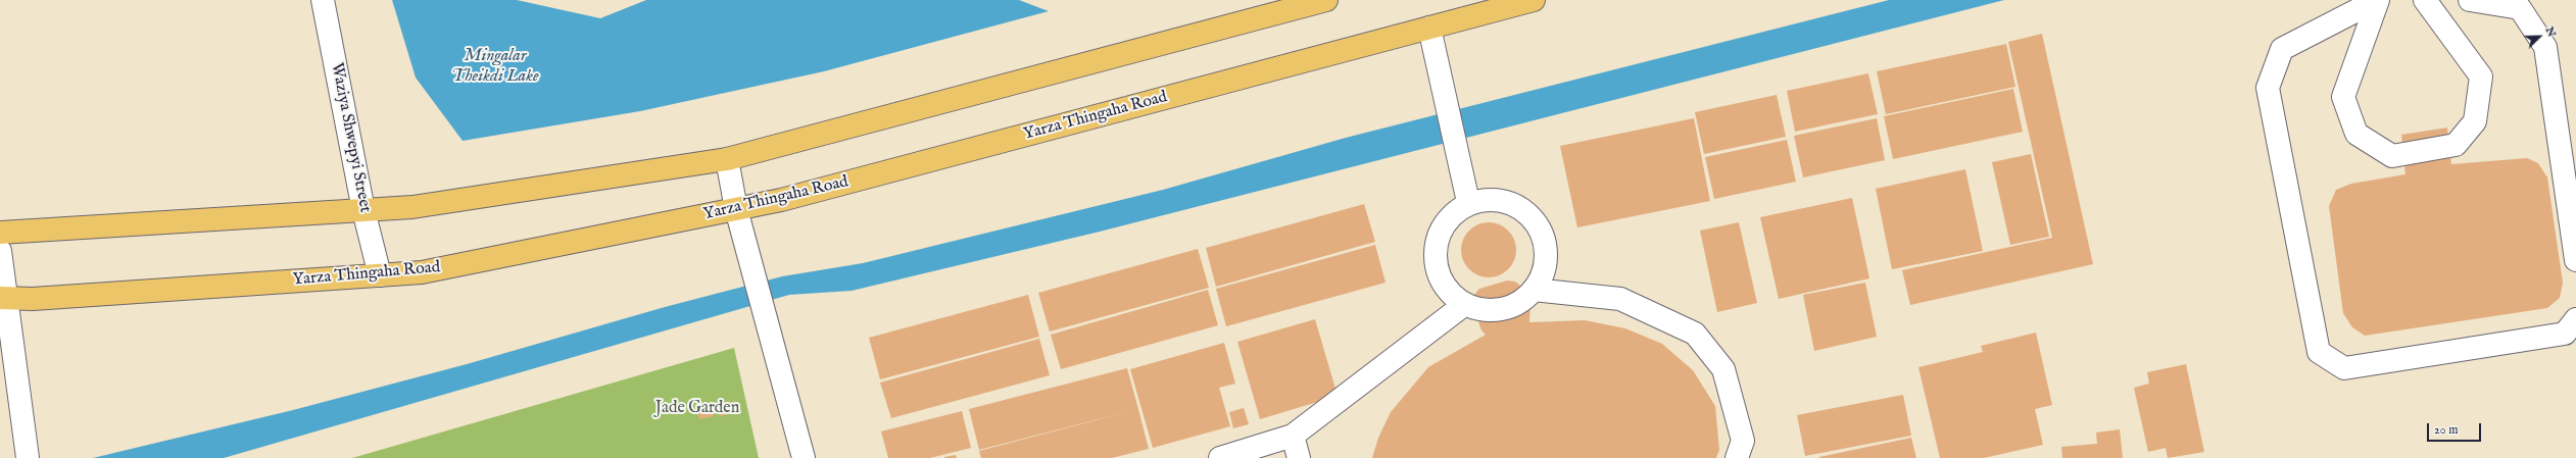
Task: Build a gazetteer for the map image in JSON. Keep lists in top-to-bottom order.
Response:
{
  "streets": {
    "main road": ["Yarza Thingaha Road"],
    "street": ["Waziya Shwepyi Street"]
  },
  "crossings": [
    ["Yarza Thingaha Road", "Waziya Shwepyi Street"]
  ],
  "water": ["Mingalar Theikdi Lake"],
  "parks": ["Jade Garden"],
  "scale_bar": "20 m",
  "north": "top right"
}
